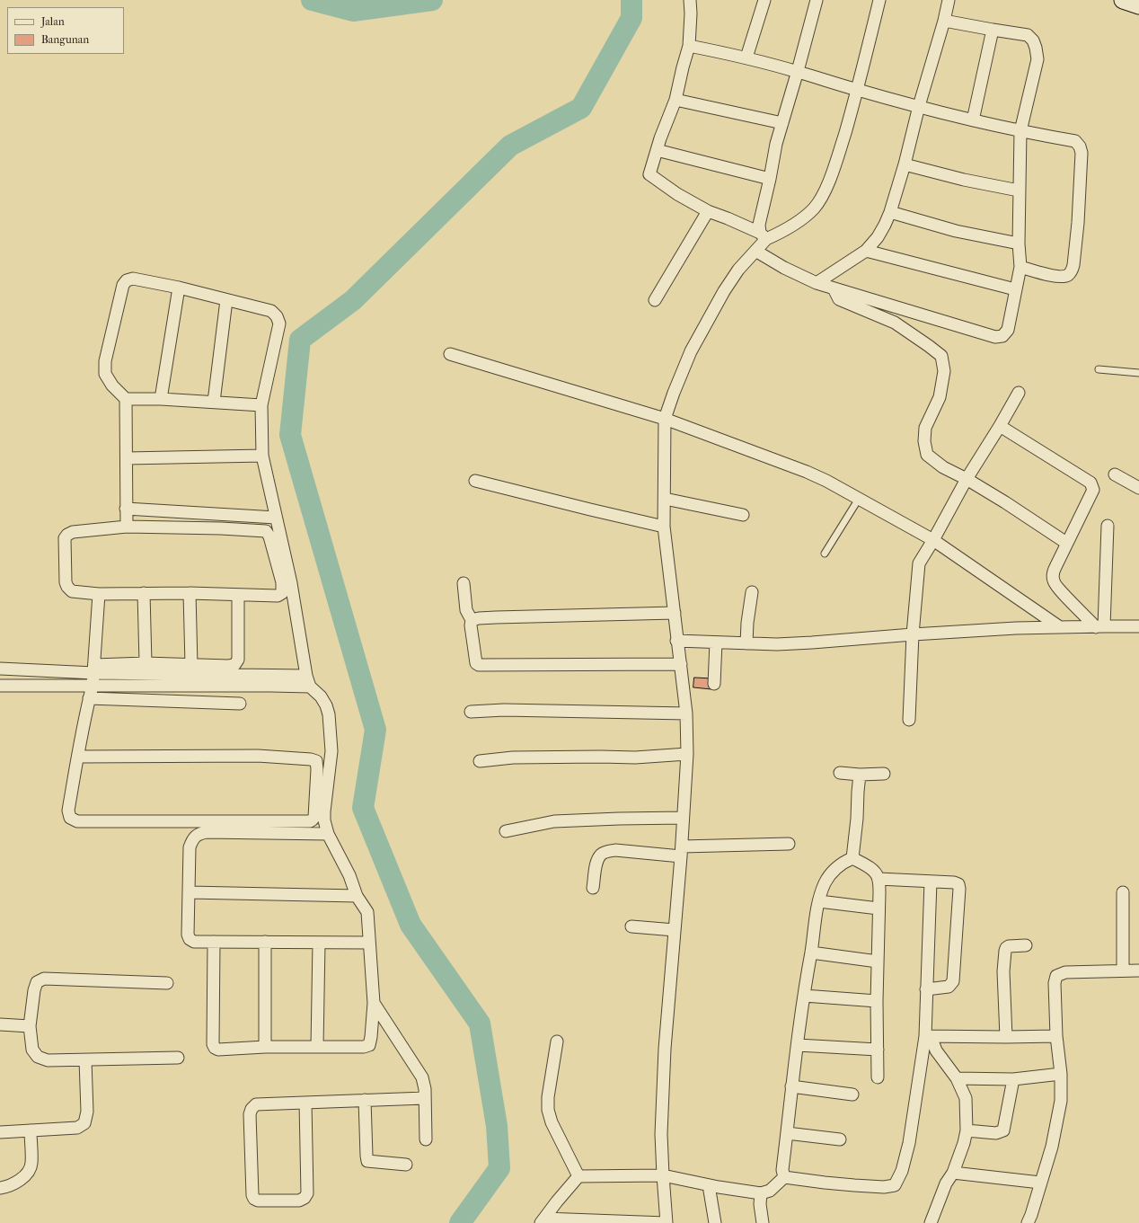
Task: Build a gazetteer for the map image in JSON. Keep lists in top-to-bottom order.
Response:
{
  "legend": ["Jalan", "Bangunan"]
}
